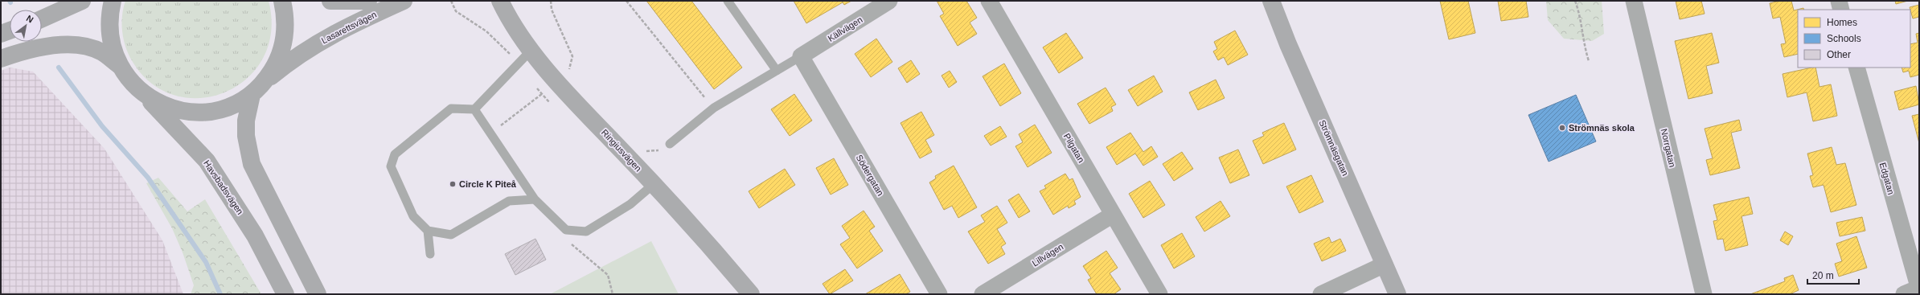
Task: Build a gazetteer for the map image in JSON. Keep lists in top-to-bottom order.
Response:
{
  "streets": {
    "street": [
      "Lasarettsvägen",
      "Källvägen",
      "Pilgatan",
      "Strömnäsgatan",
      "Norrgatan",
      "Ringiusvägen",
      "Södergatan",
      "Edgatan",
      "Havsbadsvägen",
      "Lillvägen"
    ]
  },
  "crossings": [
    ["Källvägen", "Södergatan"],
    ["Pilgatan", "Lillvägen"]
  ],
  "places": ["Strömnäs skola", "Circle K Piteå"],
  "legend": ["Homes", "Schools", "Other"],
  "scale_bar": "20 m",
  "north": "top right"
}
